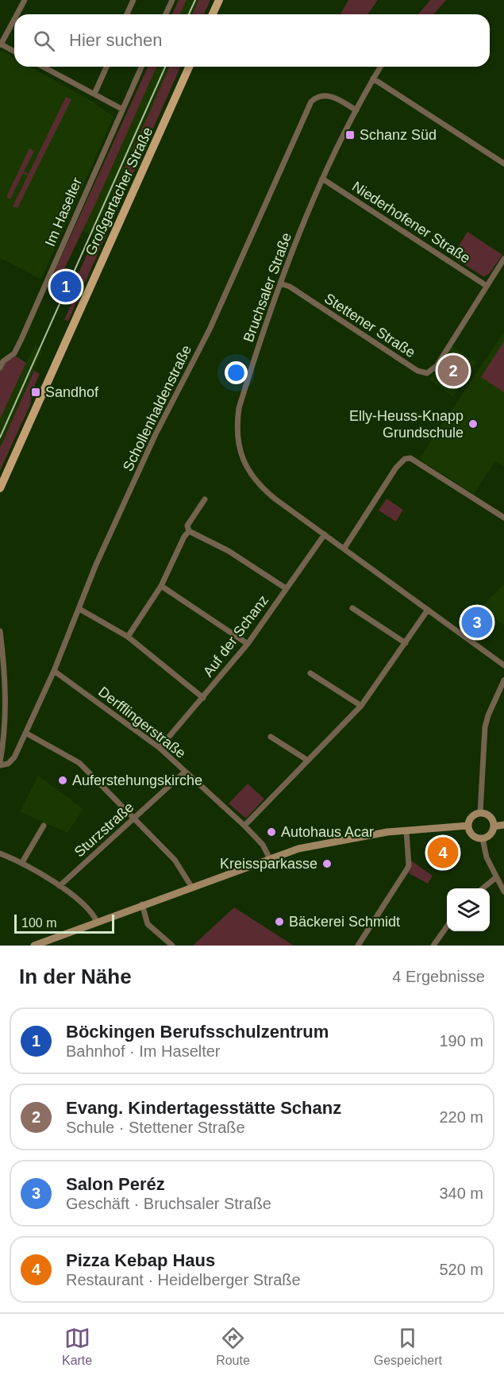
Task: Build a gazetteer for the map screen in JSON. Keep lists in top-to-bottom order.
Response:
{
  "streets": {
    "main road": ["Großgartacher Straße"],
    "street": [
      "Im Haselter",
      "Niederhofener Straße",
      "Bruchsaler Straße",
      "Stettener Straße",
      "Schollenhaldenstraße",
      "Auf der Schanz",
      "Derfflingerstraße",
      "Sturzstraße"
    ]
  },
  "crossings": [
    ["Niederhofener Straße", "Bruchsaler Straße"],
    ["Niederhofener Straße", "Stettener Straße"],
    ["Bruchsaler Straße", "Stettener Straße"],
    ["Bruchsaler Straße", "Schollenhaldenstraße"],
    ["Bruchsaler Straße", "Auf der Schanz"],
    ["Schollenhaldenstraße", "Derfflingerstraße"],
    ["Auf der Schanz", "Derfflingerstraße"],
    ["Derfflingerstraße", "Sturzstraße"]
  ],
  "places": {
    "transit": ["Schanz Süd", "Sandhof"],
    "other": [
      "Elly-Heuss-Knapp Grundschule",
      "Auferstehungskirche",
      "Autohaus Acar",
      "Kreissparkasse",
      "Bäckerei Schmidt"
    ]
  },
  "scale_bar": "100 m",
  "page": {
    "search": "Hier suchen",
    "pins": [
      "1",
      "2",
      "3",
      "4"
    ],
    "scale": "100 m",
    "heading": ["In der Nähe", "4 Ergebnisse"],
    "list": [
      {
        "mark": "1",
        "name": "Böckingen Berufsschulzentrum",
        "note": "Bahnhof · Im Haselter",
        "value": "190 m"
      },
      {
        "mark": "2",
        "name": "Evang. Kindertagesstätte Schanz",
        "note": "Schule · Stettener Straße",
        "value": "220 m"
      },
      {
        "mark": "3",
        "name": "Salon Peréz",
        "note": "Geschäft · Bruchsaler Straße",
        "value": "340 m"
      },
      {
        "mark": "4",
        "name": "Pizza Kebap Haus",
        "note": "Restaurant · Heidelberger Straße",
        "value": "520 m"
      }
    ],
    "nav": ["Karte", "Route", "Gespeichert"]
  }
}
